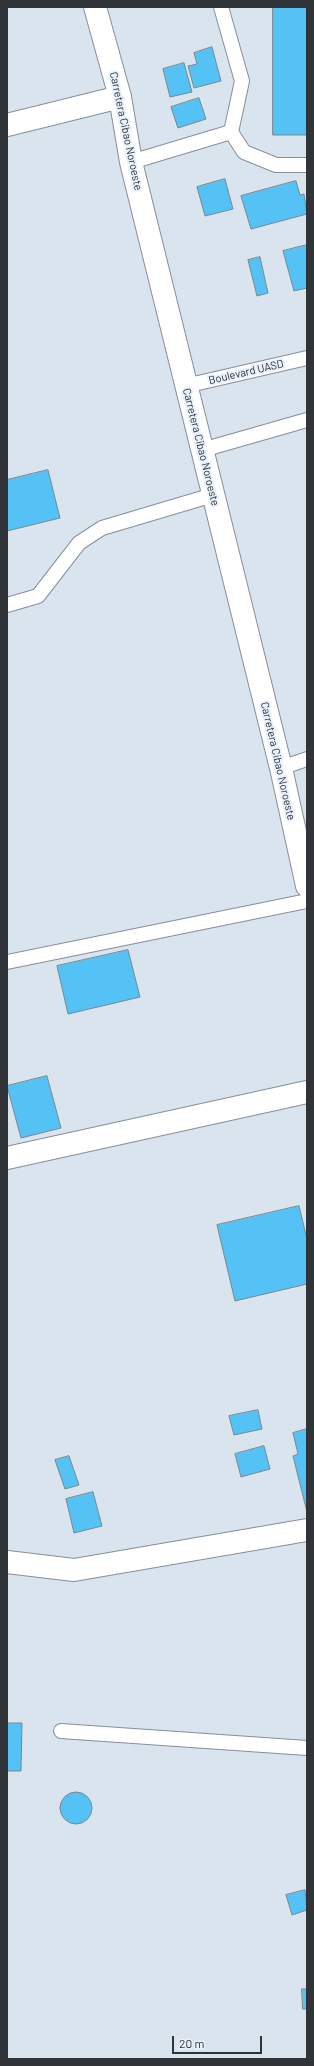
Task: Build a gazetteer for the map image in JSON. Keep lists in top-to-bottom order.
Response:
{
  "streets": {
    "main road": ["Carretera Cibao Noroeste"],
    "lane": ["Boulevard UASD"]
  },
  "crossings": [
    ["Carretera Cibao Noroeste", "Boulevard UASD"]
  ],
  "scale_bar": "20 m"
}
